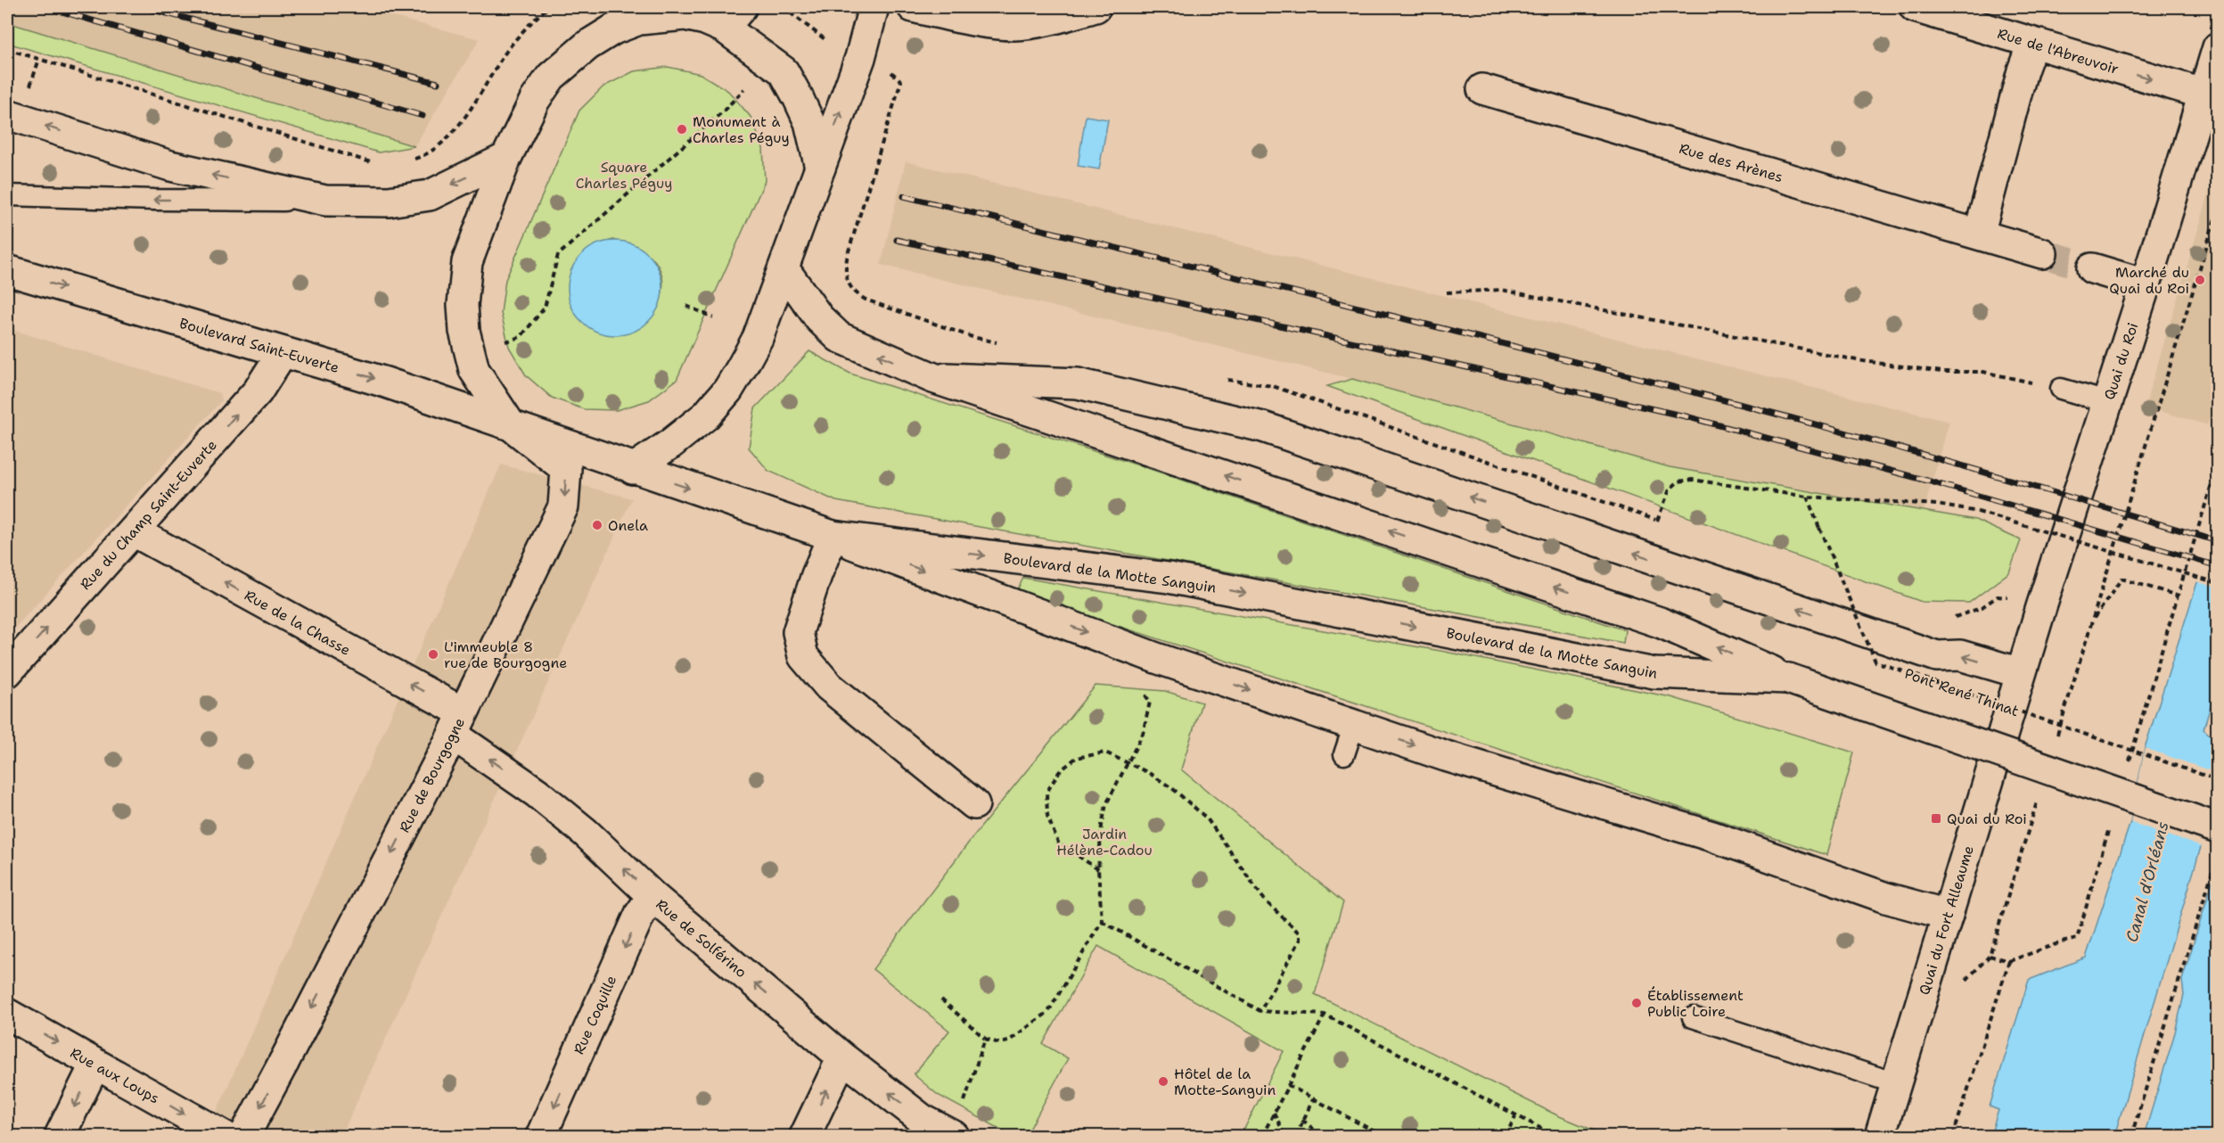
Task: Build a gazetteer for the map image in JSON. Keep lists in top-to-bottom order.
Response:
{
  "streets": {
    "street": [
      "Rue de l'Abreuvoir",
      "Rue des Arènes",
      "Boulevard Saint-Euverte",
      "Quai du Roi",
      "Rue du Champ Saint-Euverte",
      "Boulevard de la Motte Sanguin",
      "Rue de la Chasse",
      "Rue de Bourgogne",
      "Quai du Fort Alleaume",
      "Rue de Solférino",
      "Rue Coquille",
      "Rue aux Loups"
    ],
    "path": ["Pont René Thinat"]
  },
  "crossings": [
    ["Rue de l'Abreuvoir", "Quai du Roi"],
    ["Boulevard Saint-Euverte", "Rue du Champ Saint-Euverte"],
    ["Boulevard Saint-Euverte", "Rue de Bourgogne"],
    ["Quai du Roi", "Quai du Fort Alleaume"],
    ["Rue du Champ Saint-Euverte", "Rue de la Chasse"],
    ["Boulevard de la Motte Sanguin", "Quai du Fort Alleaume"],
    ["Rue de la Chasse", "Rue de Bourgogne"],
    ["Rue de la Chasse", "Rue de Solférino"],
    ["Rue de Bourgogne", "Rue de Solférino"],
    ["Rue de Bourgogne", "Rue aux Loups"],
    ["Rue de Solférino", "Rue Coquille"]
  ],
  "one_way": [
    "Rue du Champ Saint-Euverte",
    "Rue de la Chasse",
    "Rue de Bourgogne",
    "Rue de Solférino",
    "Rue aux Loups"
  ],
  "water": ["Canal d'Orléans"],
  "parks": ["Square Charles Péguy", "Jardin Hélène-Cadou"],
  "places": {
    "other": [
      "Monument à Charles Péguy",
      "Marché du Quai du Roi",
      "Onela",
      "L'immeuble 8 rue de Bourgogne",
      "Établissement Public Loire",
      "Hôtel de la Motte-Sanguin"
    ],
    "transit": ["Quai du Roi"]
  }
}
